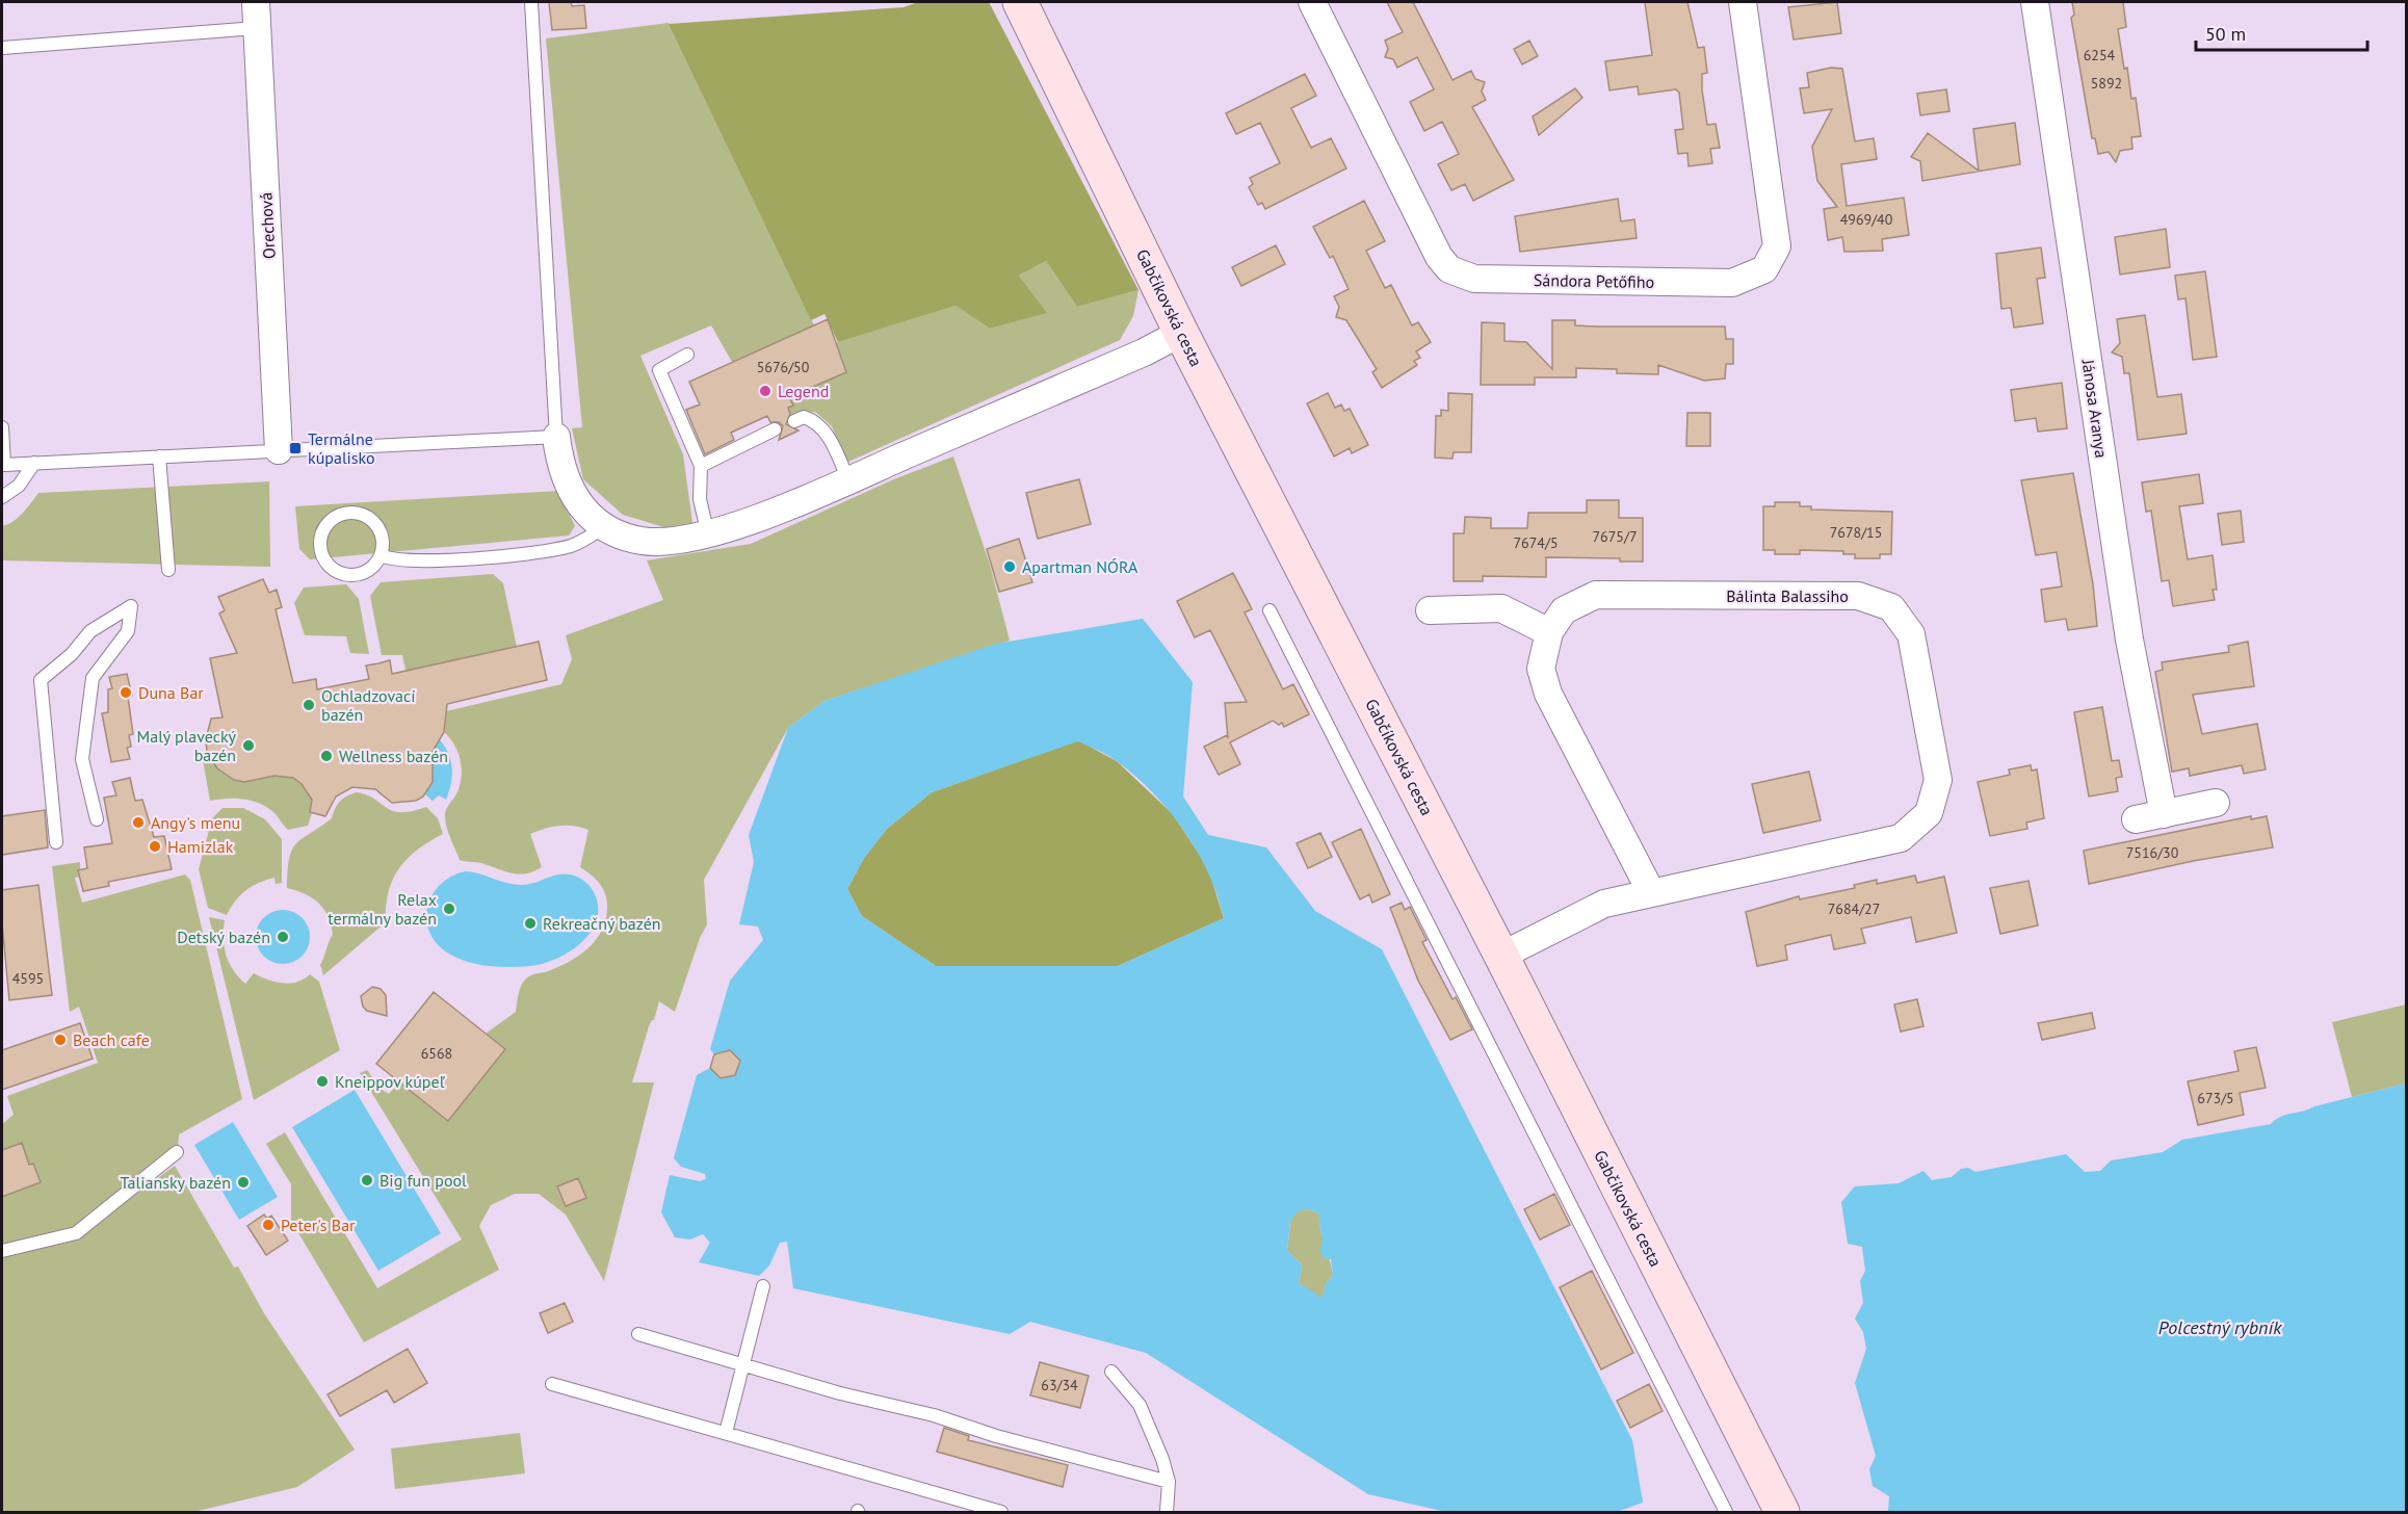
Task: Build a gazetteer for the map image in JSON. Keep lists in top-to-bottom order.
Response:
{
  "streets": {
    "main road": ["Gabčíkovská cesta"],
    "street": [
      "Orechová",
      "Sándora Petőfiho",
      "Jánosa Aranya",
      "Bálinta Balassiho"
    ]
  },
  "crossings": [
    ["Gabčíkovská cesta", "Bálinta Balassiho"]
  ],
  "water": ["Polcestný rybník"],
  "places": {
    "other": [
      "Legend",
      "Apartman NÓRA",
      "Duna Bar",
      "Ochladzovací bazén",
      "Malý plavecký bazén",
      "Wellness bazén",
      "Angy's menu",
      "Hamizlak",
      "Relax termálny bazén",
      "Rekreačný bazén",
      "Detský bazén",
      "Beach cafe",
      "Kneippov kúpeľ",
      "Big fun pool",
      "Taliansky bazén",
      "Peter's Bar"
    ],
    "transit": ["Termálne kúpalisko"]
  },
  "house_numbers": [
    "6254",
    "5892",
    "4969/40",
    "5676/50",
    "7678/15",
    "7675/7",
    "7674/5",
    "7516/30",
    "7684/27",
    "4595",
    "6568",
    "673/5",
    "63/34"
  ],
  "scale_bar": "50 m"
}
